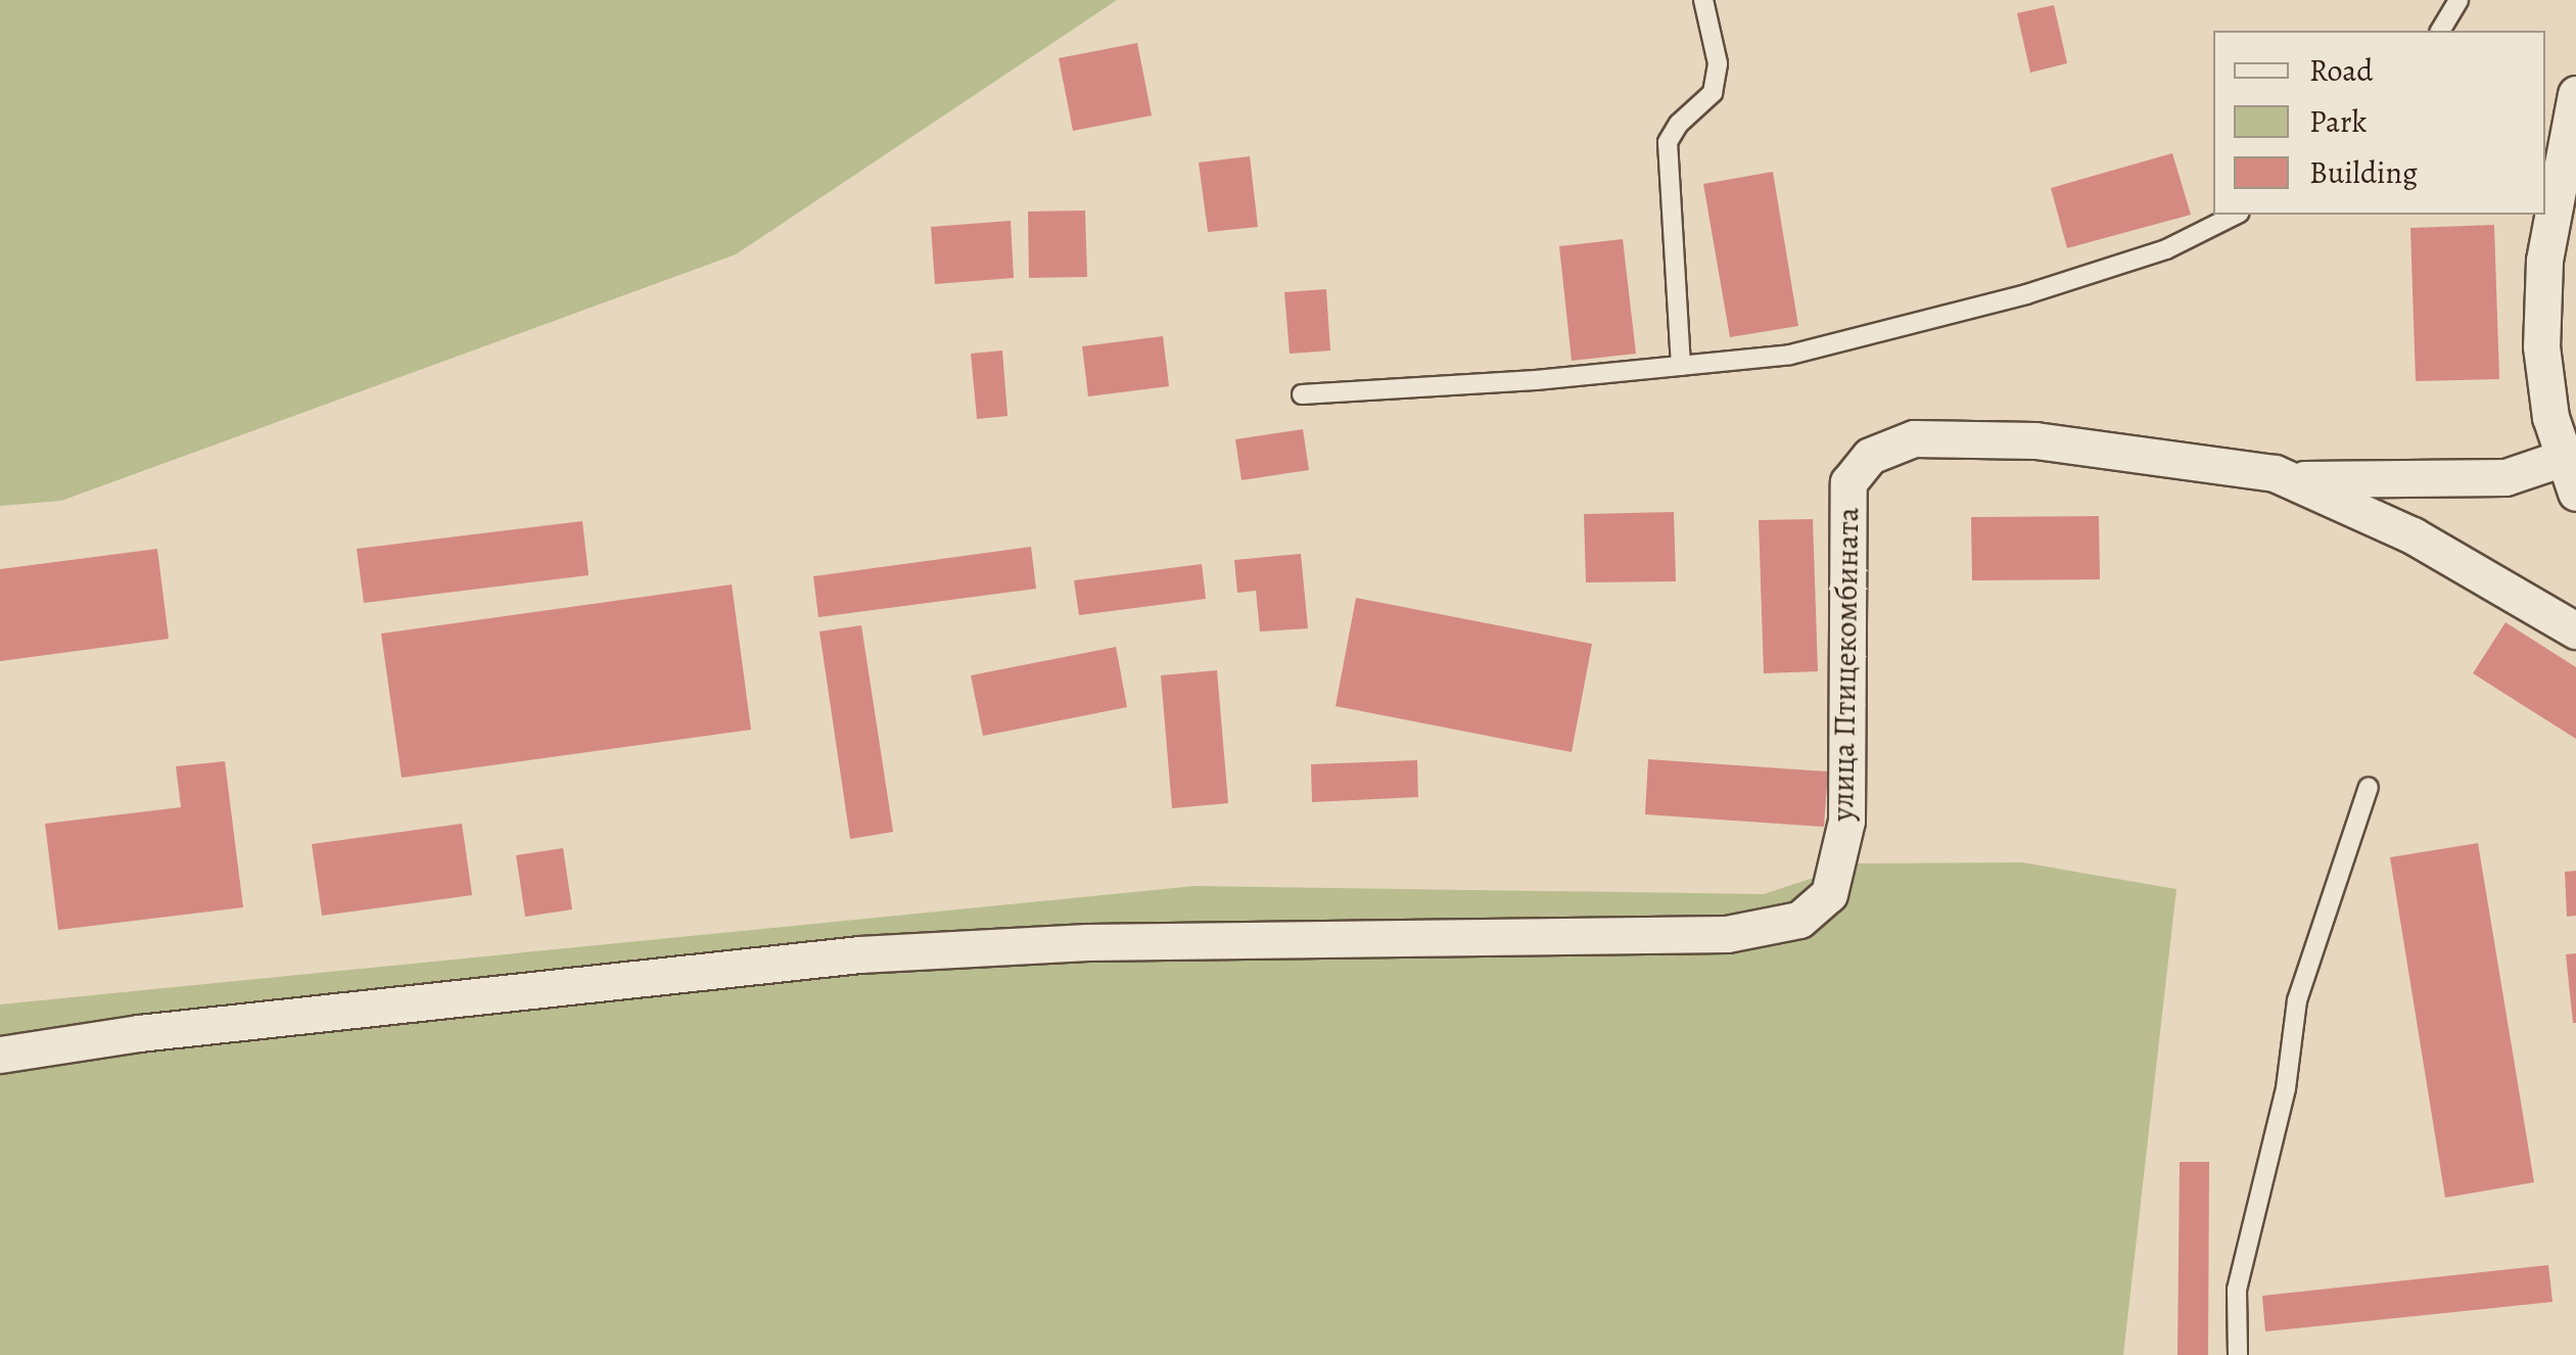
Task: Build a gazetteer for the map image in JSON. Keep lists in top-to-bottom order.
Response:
{
  "streets": {
    "street": ["улица Птицекомбината"]
  },
  "legend": ["Road", "Park", "Building"]
}
